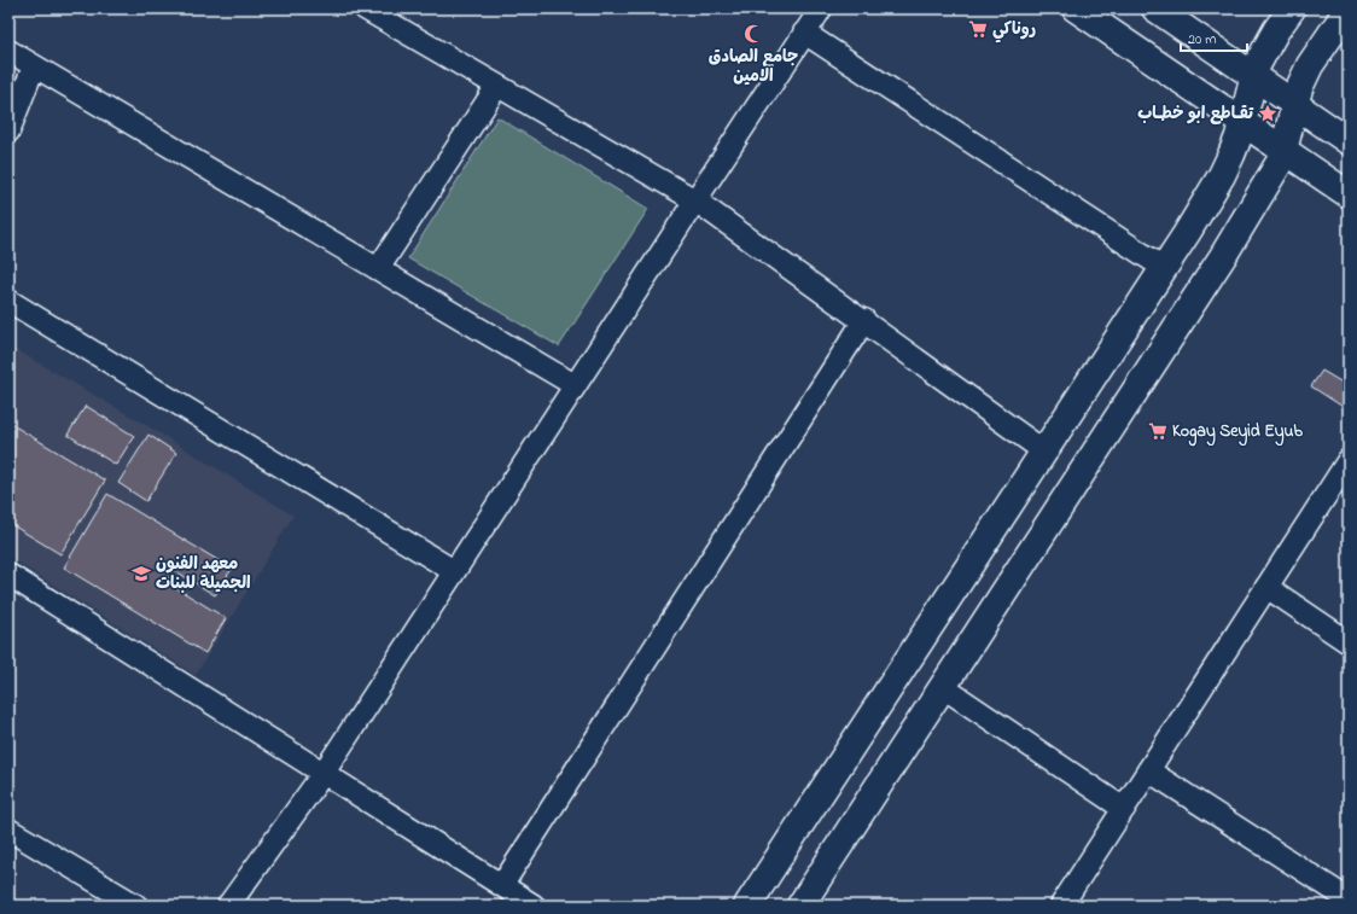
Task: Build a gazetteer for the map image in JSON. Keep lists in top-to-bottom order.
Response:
{
  "places": {
    "supermarket": ["روناكي", "Kogay Seyid Eyub"],
    "mosque": ["جامع الصادق الامين"],
    "place": ["تقـاطع ابو خطـاب"],
    "school or university": ["معهد الفنون الجميلة للبنات"]
  },
  "scale_bar": "20 m"
}
